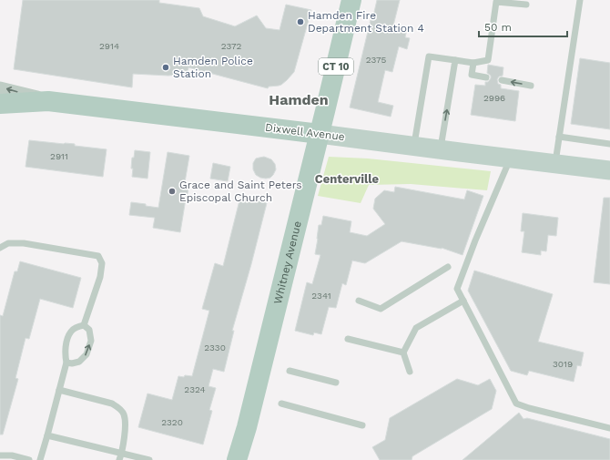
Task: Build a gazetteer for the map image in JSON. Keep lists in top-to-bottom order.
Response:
{
  "streets": {
    "main road": ["CT 10", "Dixwell Avenue", "Whitney Avenue"]
  },
  "crossings": [
    ["Dixwell Avenue", "Whitney Avenue"]
  ],
  "districts": ["Hamden", "Centerville"],
  "places": ["Hamden Fire Department Station 4", "Hamden Police Station", "Grace and Saint Peters Episcopal Church"],
  "house_numbers": [
    "2914",
    "2372",
    "2375",
    "2996",
    "2911",
    "2341",
    "2330",
    "3019",
    "2324",
    "2320"
  ],
  "scale_bar": "50 m"
}
